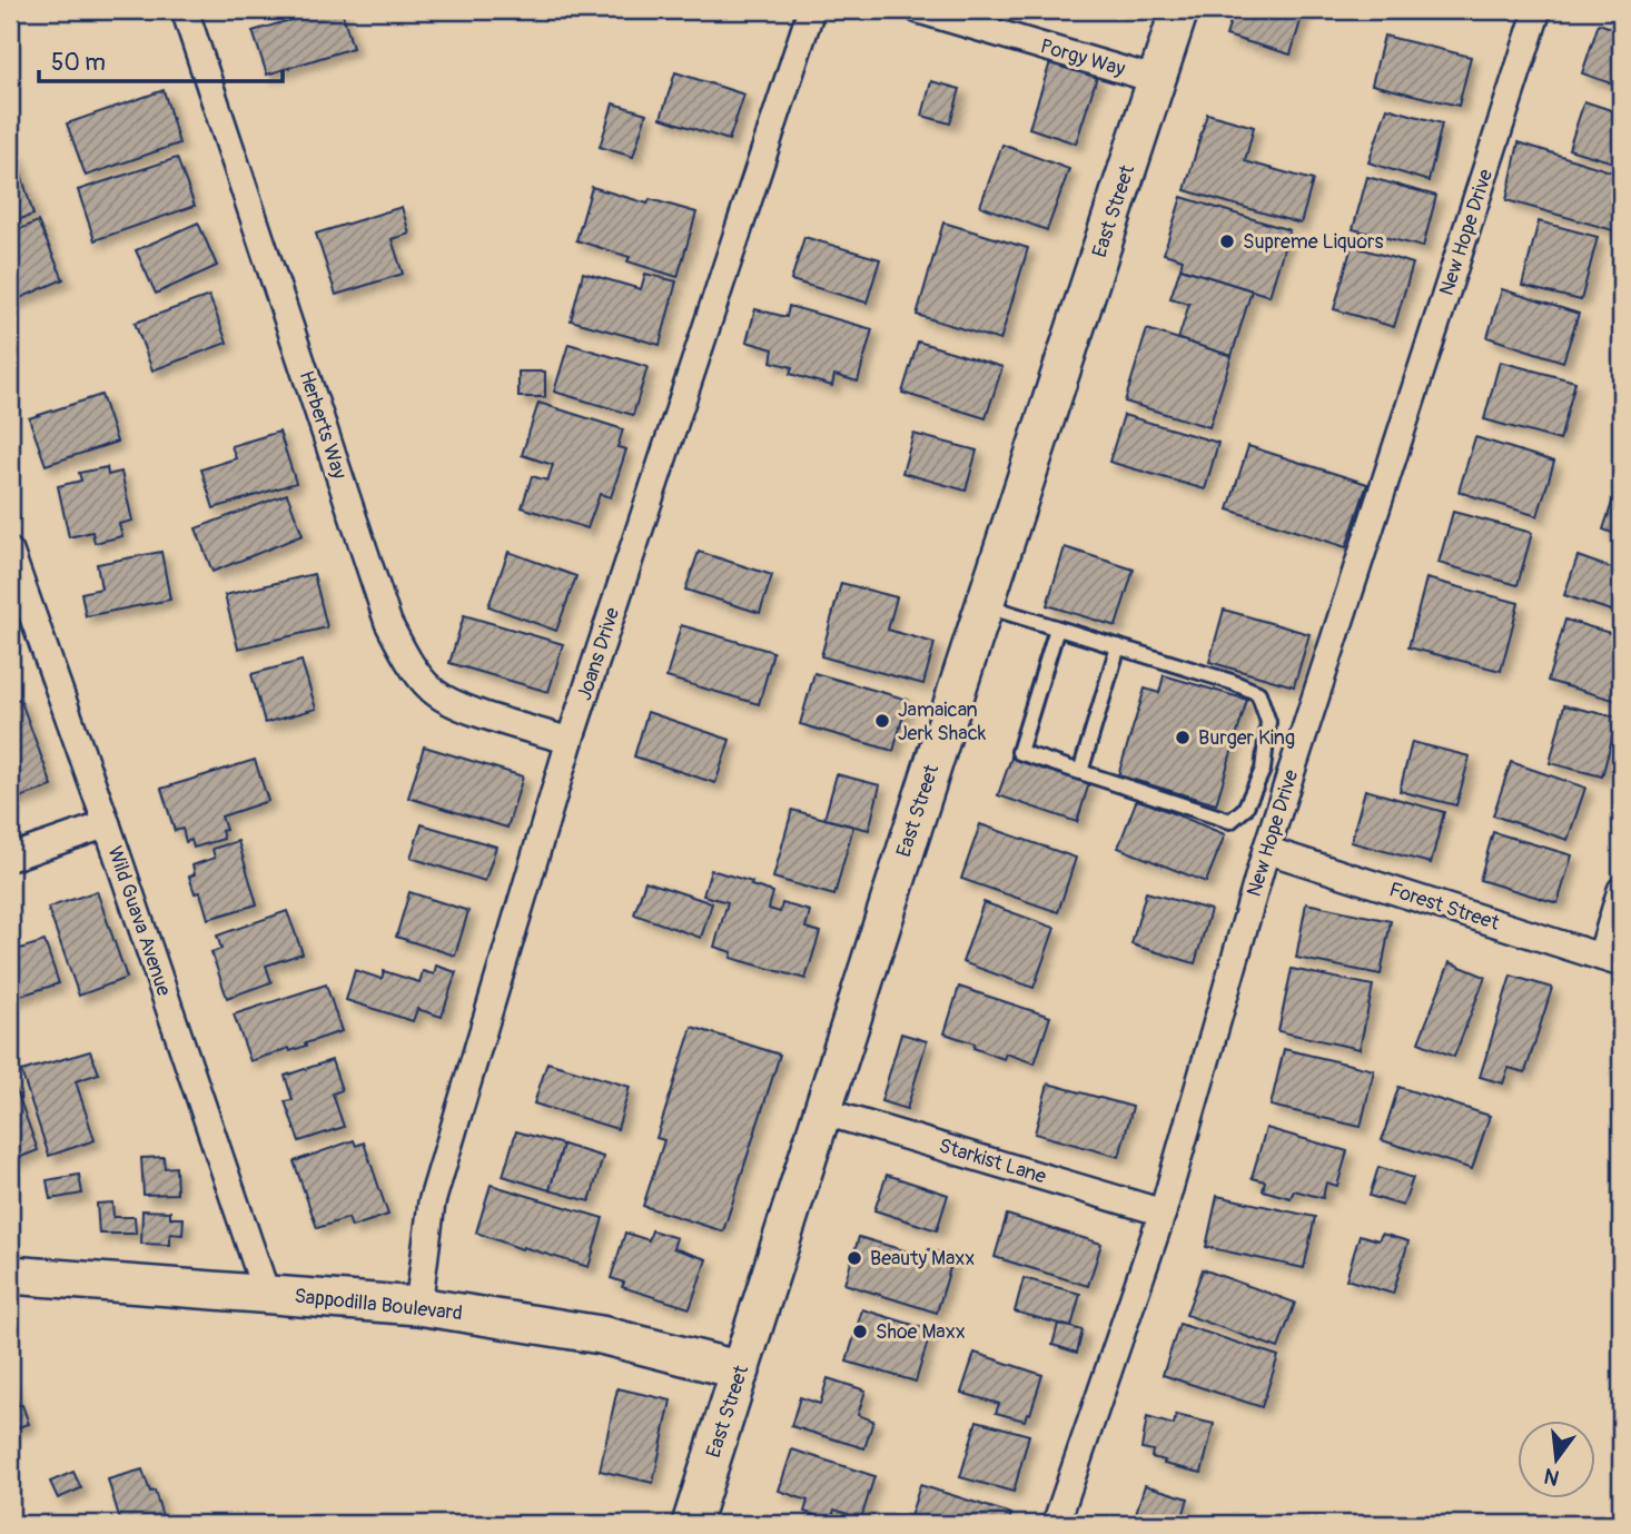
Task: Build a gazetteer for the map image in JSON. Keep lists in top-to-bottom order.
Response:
{
  "streets": {
    "main road": ["East Street", "Sappodilla Boulevard"],
    "street": [
      "Porgy Way",
      "New Hope Drive",
      "Herberts Way",
      "Joans Drive",
      "Forest Street",
      "Wild Guava Avenue",
      "Starkist Lane"
    ]
  },
  "crossings": [
    ["Porgy Way", "East Street"],
    ["East Street", "Starkist Lane"],
    ["East Street", "Sappodilla Boulevard"],
    ["New Hope Drive", "Forest Street"],
    ["New Hope Drive", "Starkist Lane"],
    ["Herberts Way", "Joans Drive"],
    ["Joans Drive", "Sappodilla Boulevard"],
    ["Wild Guava Avenue", "Sappodilla Boulevard"]
  ],
  "places": [
    "Supreme Liquors",
    "Jamaican Jerk Shack",
    "Burger King",
    "Beauty Maxx",
    "Shoe Maxx"
  ],
  "scale_bar": "50 m",
  "north": "bottom"
}
